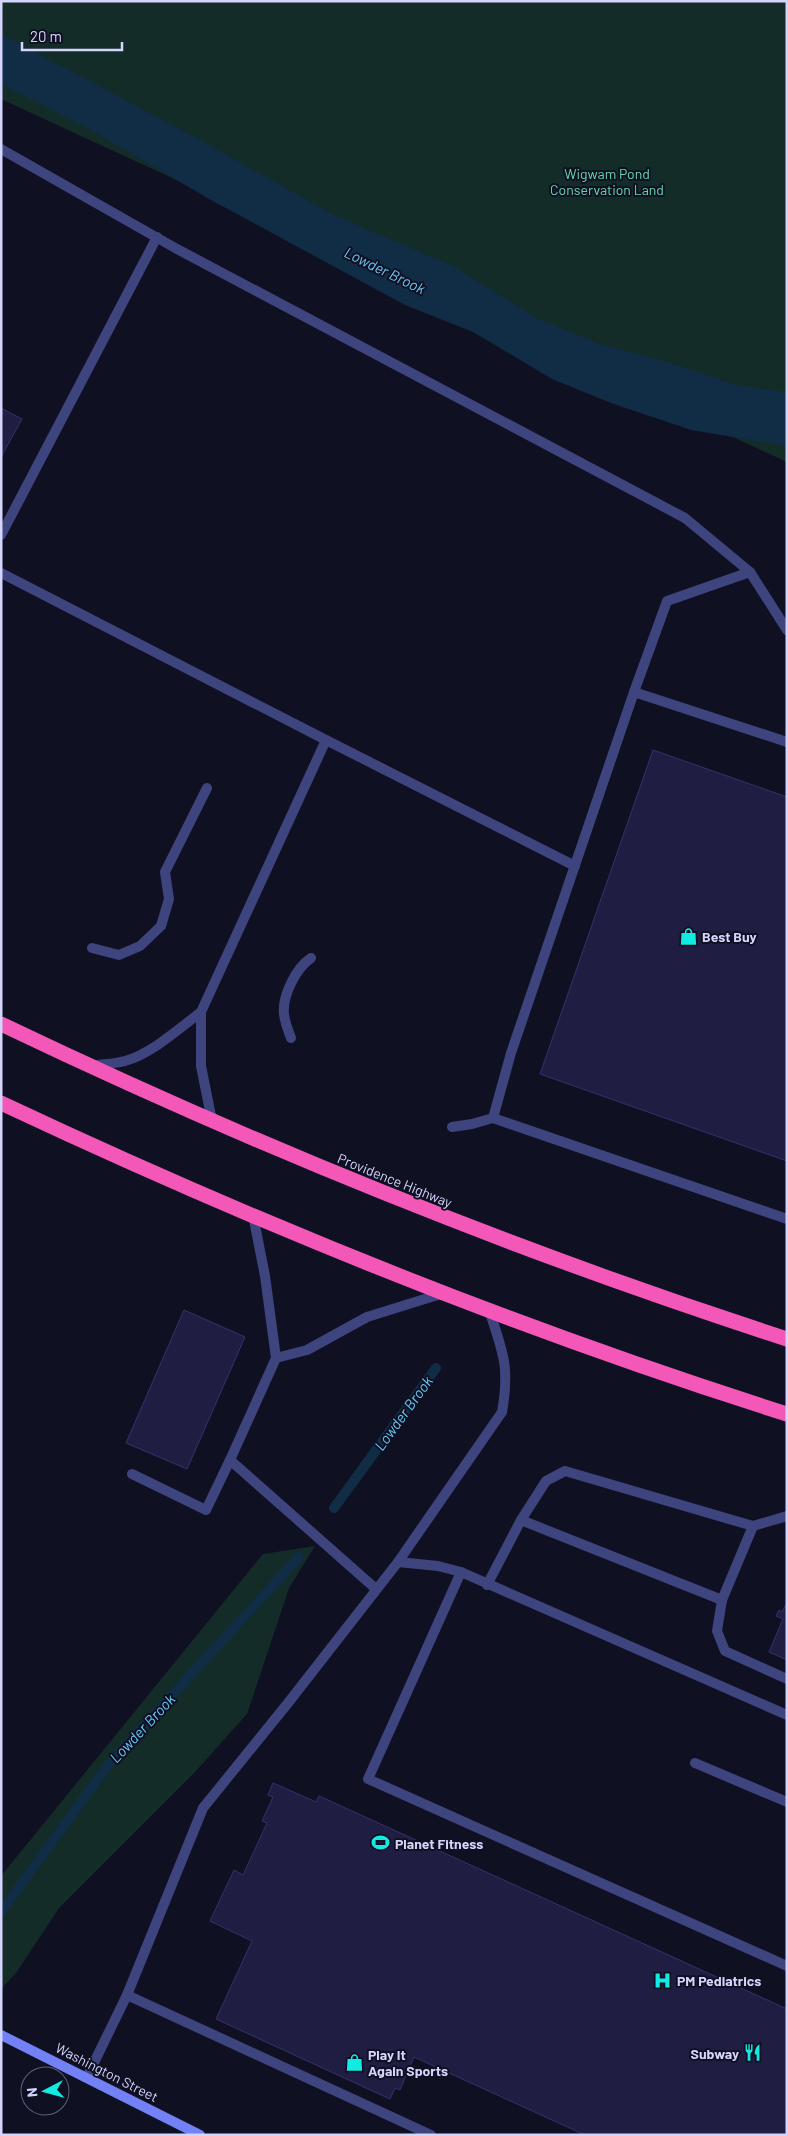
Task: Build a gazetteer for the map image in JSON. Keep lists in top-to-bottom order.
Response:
{
  "streets": {
    "highway": ["Providence Highway"],
    "main road": ["Washington Street"]
  },
  "water": ["Lowder Brook"],
  "parks": ["Wigwam Pond Conservation Land"],
  "places": {
    "shop": ["Best Buy", "Play It Again Sports"],
    "sports": ["Planet Fitness"],
    "hospital": ["PM Pediatrics"],
    "restaurant": ["Subway"]
  },
  "scale_bar": "20 m",
  "north": "left"
}
